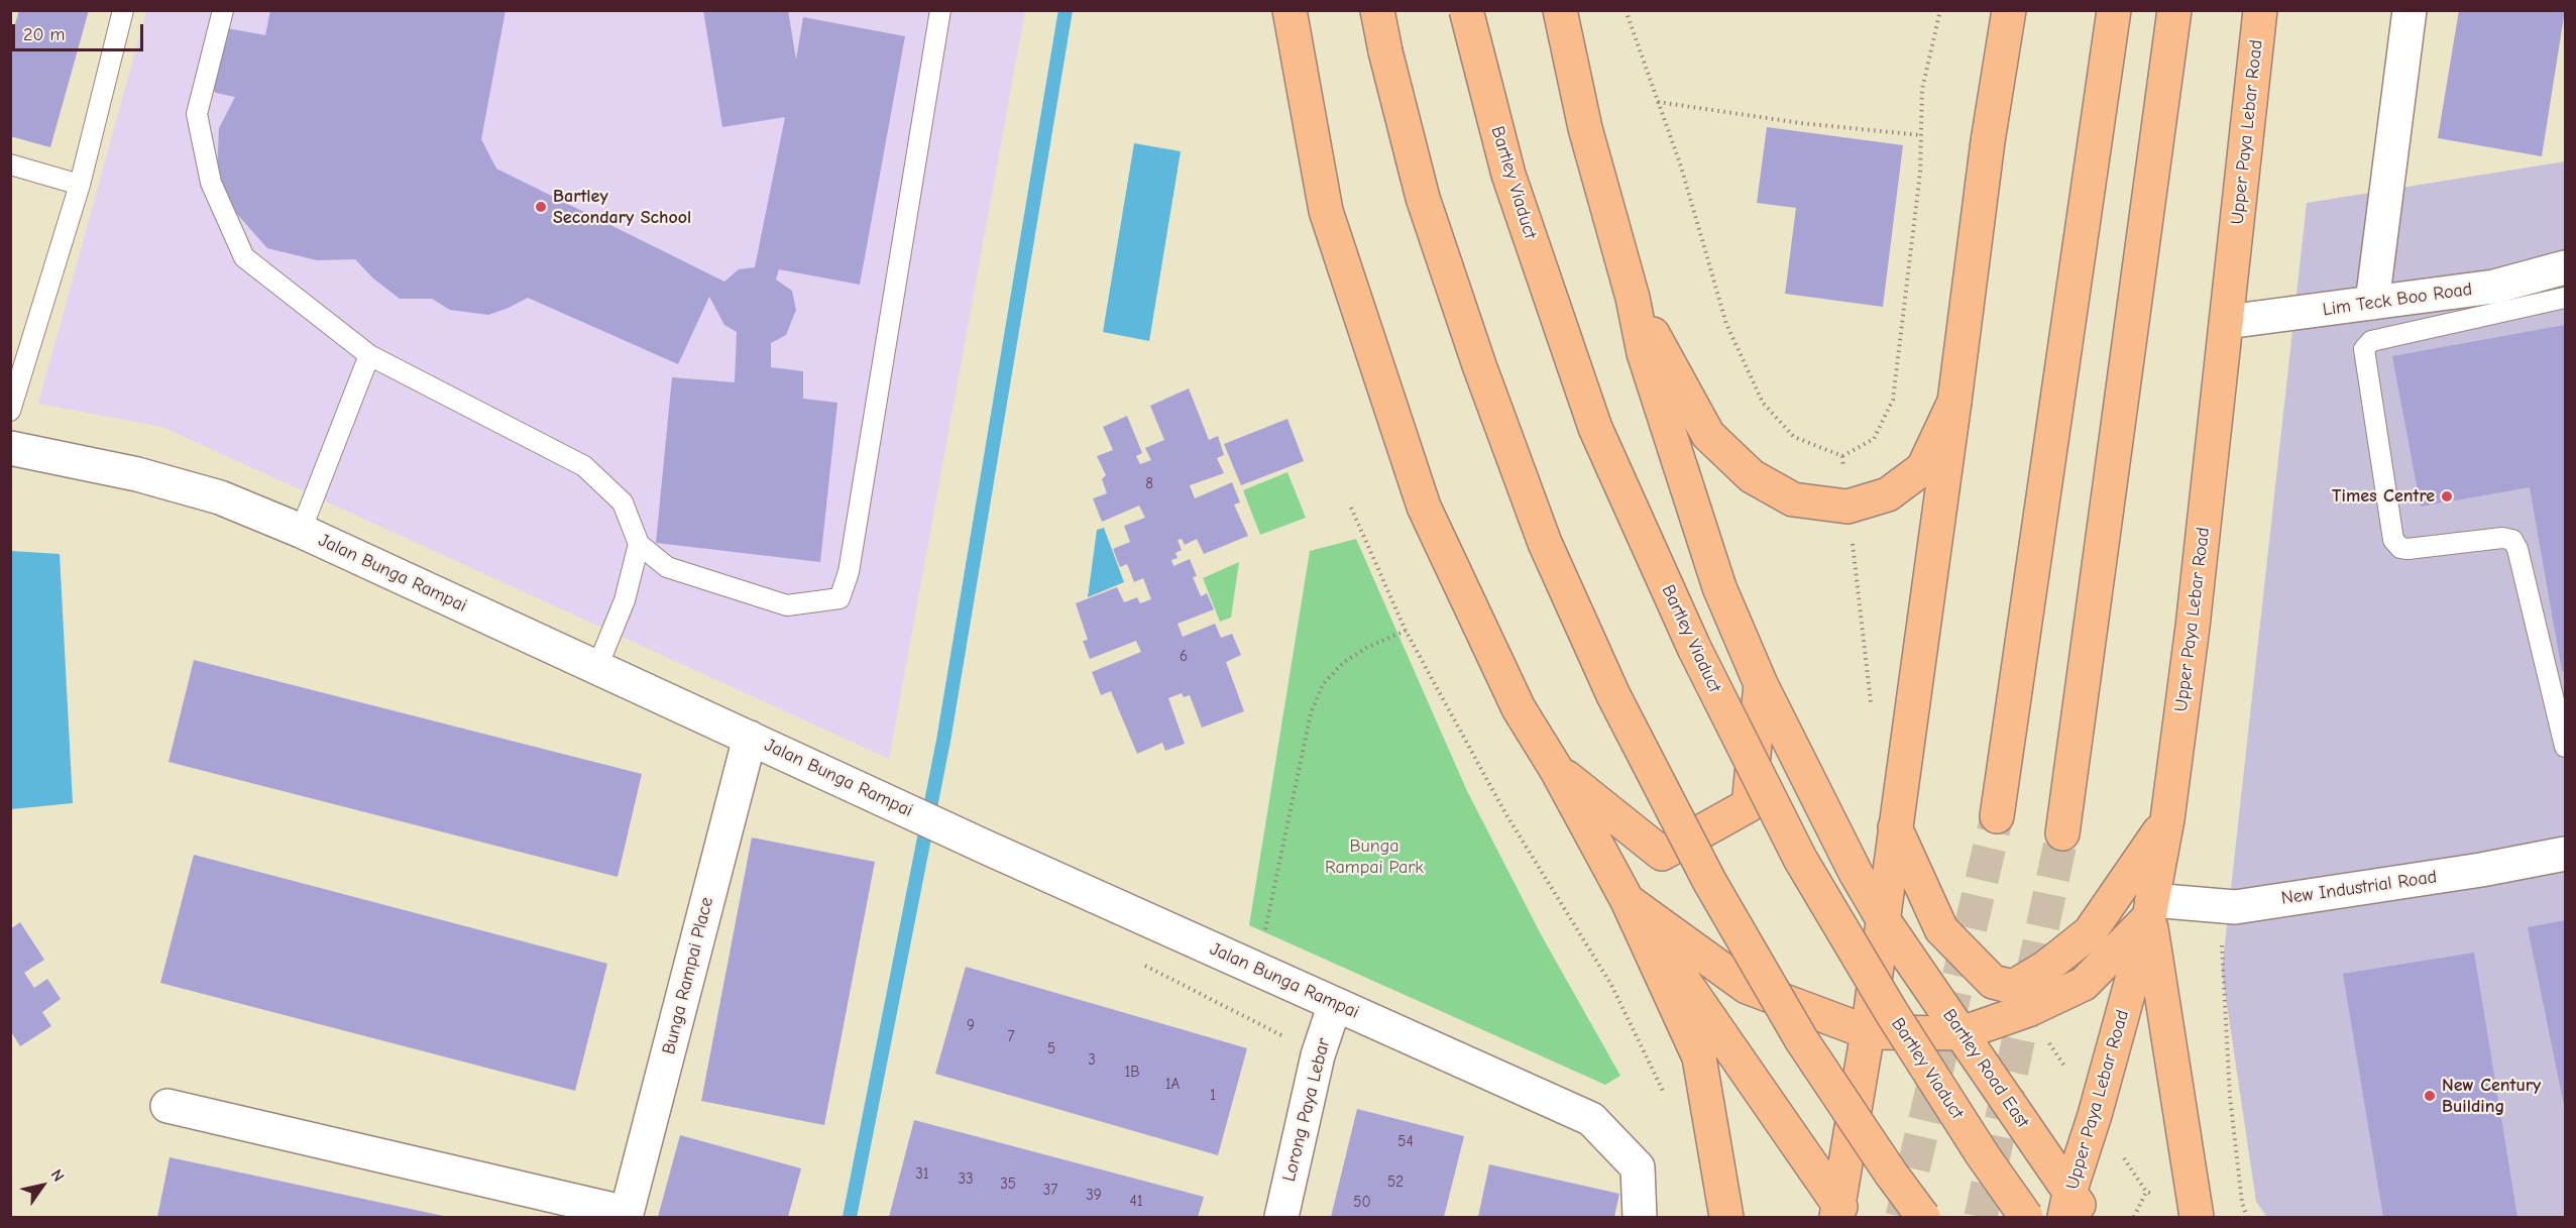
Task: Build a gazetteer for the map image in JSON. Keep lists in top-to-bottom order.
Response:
{
  "streets": {
    "main road": ["Upper Paya Lebar Road", "Bartley Viaduct", "Bartley Road East"],
    "street": [
      "Lim Teck Boo Road",
      "Jalan Bunga Rampai",
      "New Industrial Road",
      "Bunga Rampai Place",
      "Lorong Paya Lebar"
    ]
  },
  "crossings": [
    ["Upper Paya Lebar Road", "Lim Teck Boo Road"],
    ["Upper Paya Lebar Road", "New Industrial Road"],
    ["Upper Paya Lebar Road", "Bartley Road East"],
    ["Jalan Bunga Rampai", "Bunga Rampai Place"],
    ["Jalan Bunga Rampai", "Lorong Paya Lebar"]
  ],
  "parks": ["Bunga Rampai Park"],
  "places": ["Bartley Secondary School", "Times Centre", "New Century Building"],
  "house_numbers": [
    "8",
    "6",
    "9",
    "7",
    "5",
    "3",
    "1B",
    "1A",
    "1",
    "54",
    "31",
    "33",
    "52",
    "35",
    "37",
    "39",
    "41",
    "50"
  ],
  "scale_bar": "20 m",
  "north": "top right"
}
